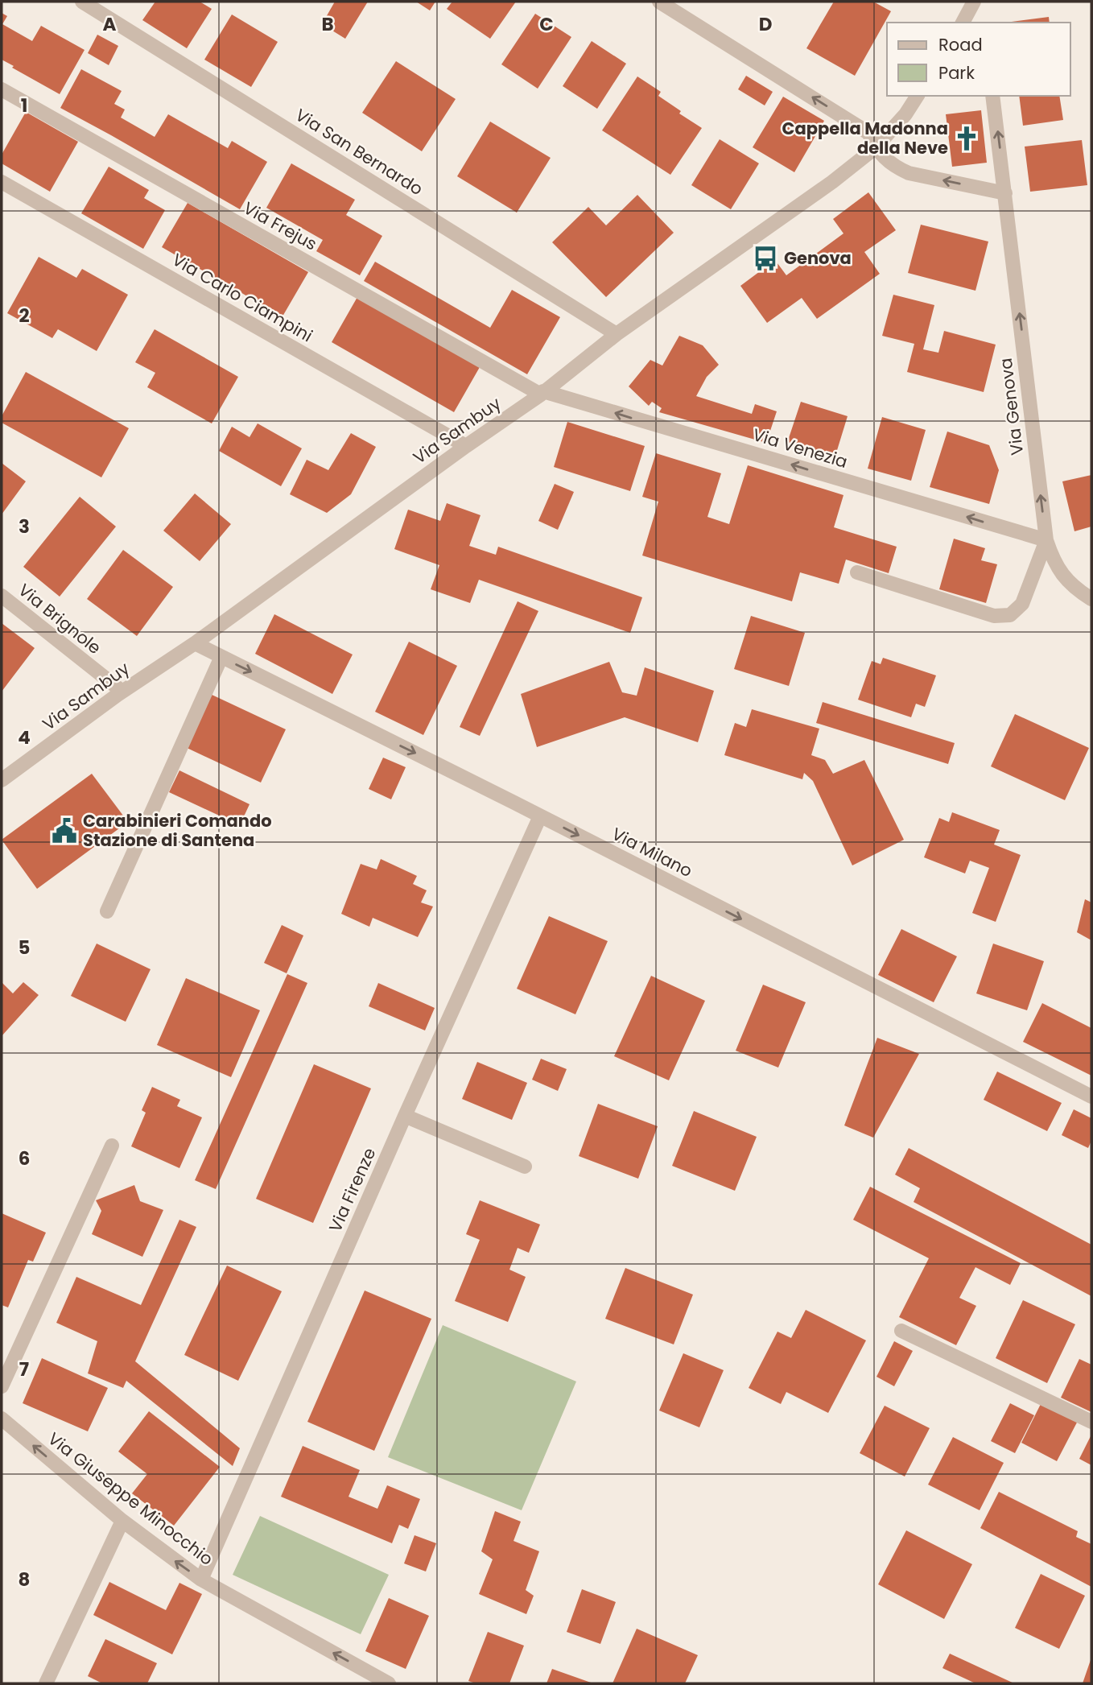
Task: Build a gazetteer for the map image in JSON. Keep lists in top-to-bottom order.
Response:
{
  "streets": {
    "street": [
      "Via San Bernardo",
      "Via Frejus",
      "Via Carlo Ciampini",
      "Via Genova",
      "Via Sambuy",
      "Via Venezia",
      "Via Brignole",
      "Via Milano",
      "Via Firenze",
      "Via Giuseppe Minocchio"
    ]
  },
  "crossings": [
    ["Via San Bernardo", "Via Sambuy"],
    ["Via Frejus", "Via Sambuy"],
    ["Via Frejus", "Via Venezia"],
    ["Via Carlo Ciampini", "Via Sambuy"],
    ["Via Genova", "Via Venezia"],
    ["Via Sambuy", "Via Venezia"],
    ["Via Sambuy", "Via Brignole"],
    ["Via Sambuy", "Via Milano"],
    ["Via Milano", "Via Firenze"],
    ["Via Firenze", "Via Giuseppe Minocchio"]
  ],
  "one_way": [
    "Via Genova",
    "Via Venezia",
    "Via Milano",
    "Via Giuseppe Minocchio"
  ],
  "places": {
    "church": ["Cappella Madonna della Neve"],
    "bus stop": ["Genova"],
    "public building": ["Carabinieri Comando Stazione di Santena"]
  },
  "legend": ["Road", "Park"],
  "grid": {
    "columns": [
      "A",
      "B",
      "C",
      "D"
    ],
    "rows": [
      "1",
      "2",
      "3",
      "4",
      "5",
      "6",
      "7",
      "8"
    ]
  }
}
